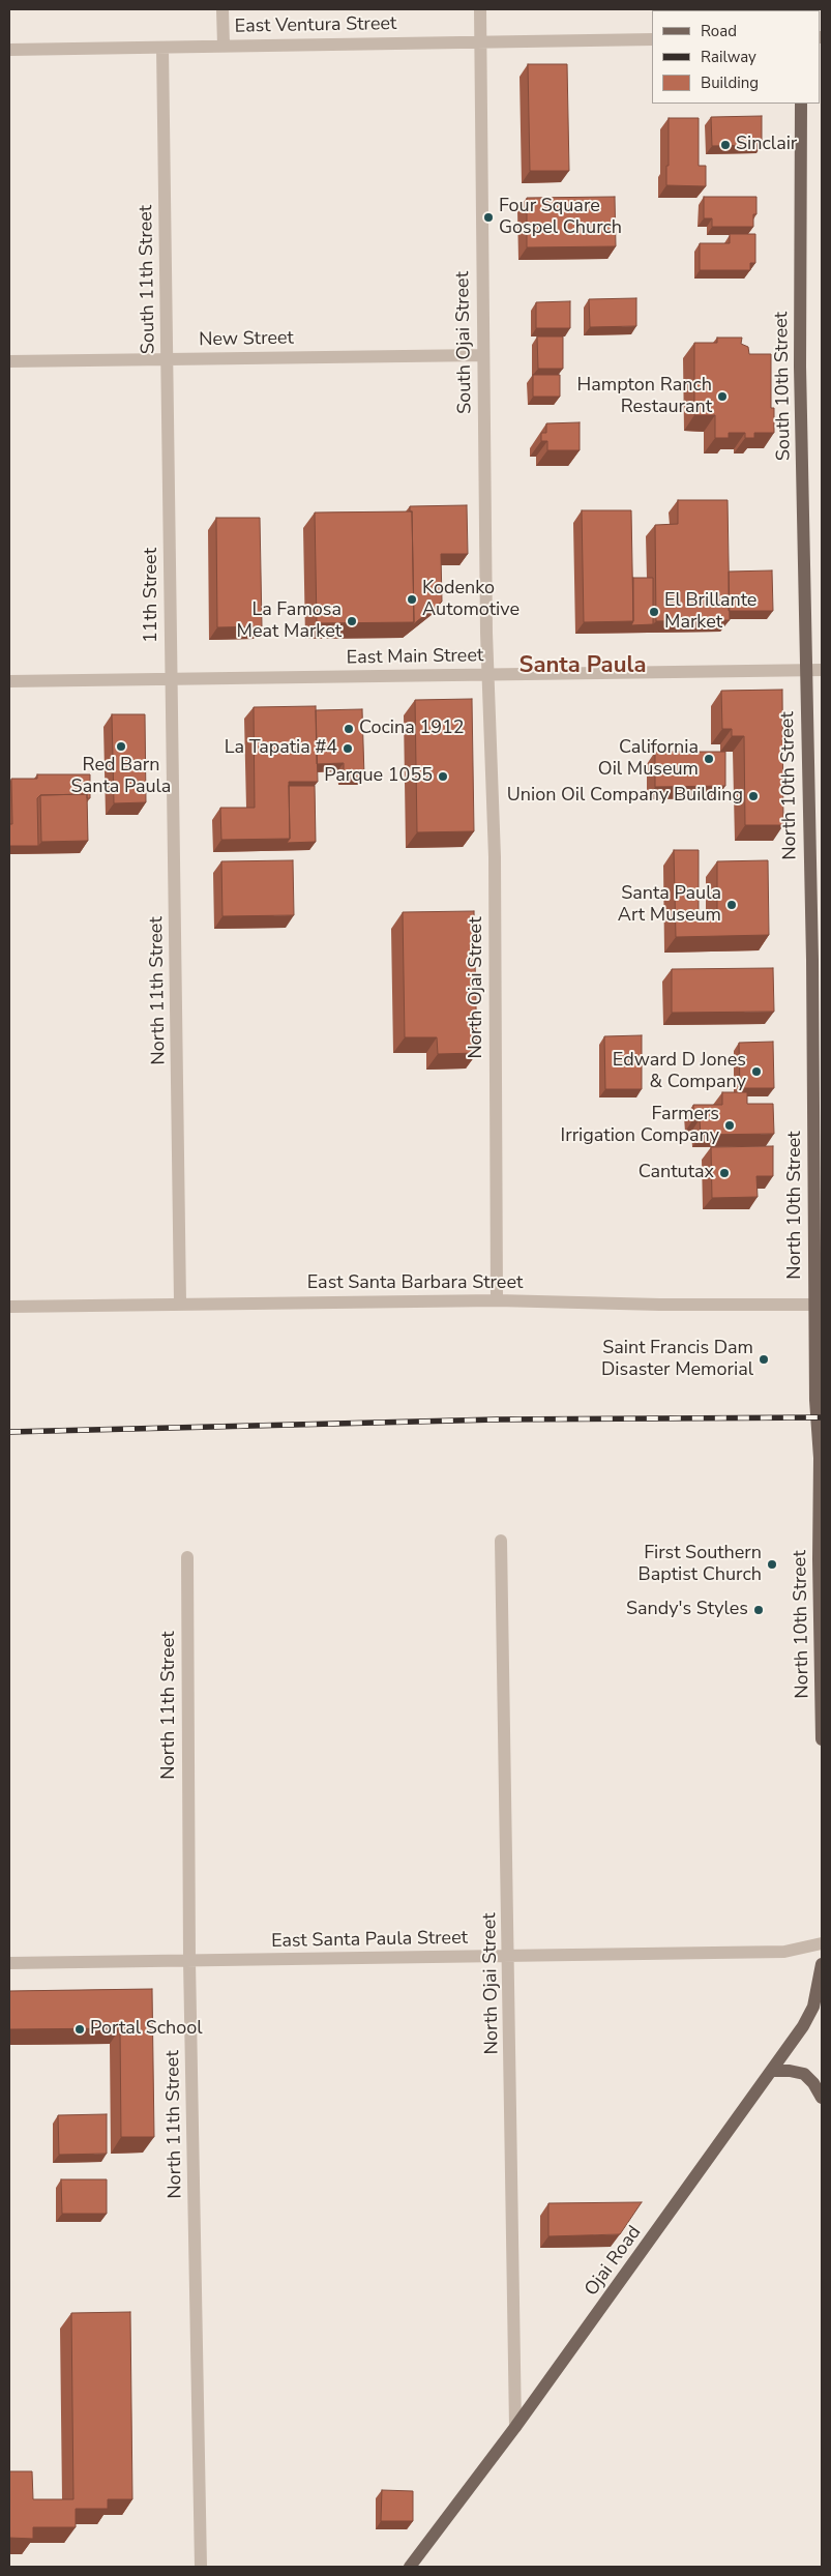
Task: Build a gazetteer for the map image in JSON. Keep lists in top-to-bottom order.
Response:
{
  "streets": {
    "main road": ["South 10th Street", "North 10th Street", "Ojai Road"],
    "street": [
      "East Ventura Street",
      "South 11th Street",
      "New Street",
      "South Ojai Street",
      "11th Street",
      "East Main Street",
      "North Ojai Street",
      "North 11th Street",
      "East Santa Barbara Street",
      "East Santa Paula Street"
    ]
  },
  "crossings": [
    ["East Ventura Street", "South 11th Street"],
    ["East Ventura Street", "South Ojai Street"],
    ["South 11th Street", "New Street"],
    ["South 11th Street", "11th Street"],
    ["New Street", "South Ojai Street"],
    ["South Ojai Street", "East Main Street"],
    ["South Ojai Street", "North Ojai Street"],
    ["South 10th Street", "East Main Street"],
    ["South 10th Street", "North 10th Street"],
    ["11th Street", "East Main Street"],
    ["11th Street", "North 11th Street"],
    ["East Main Street", "North 10th Street"],
    ["East Main Street", "North Ojai Street"],
    ["East Main Street", "North 11th Street"],
    ["North 10th Street", "East Santa Barbara Street"],
    ["North Ojai Street", "East Santa Barbara Street"],
    ["North Ojai Street", "East Santa Paula Street"],
    ["North Ojai Street", "Ojai Road"],
    ["North 11th Street", "East Santa Barbara Street"],
    ["North 11th Street", "East Santa Paula Street"]
  ],
  "districts": ["Santa Paula"],
  "places": [
    "Sinclair",
    "Four Square Gospel Church",
    "Hampton Ranch Restaurant",
    "Kodenko Automotive",
    "El Brillante Market",
    "La Famosa Meat Market",
    "Cocina 1912",
    "Red Barn Santa Paula",
    "La Tapatia #4",
    "California Oil Museum",
    "Parque 1055",
    "Union Oil Company Building",
    "Santa Paula Art Museum",
    "Edward D Jones & Company",
    "Farmers Irrigation Company",
    "Cantutax",
    "Saint Francis Dam Disaster Memorial",
    "First Southern Baptist Church",
    "Sandy's Styles",
    "Portal School"
  ],
  "legend": ["Road", "Railway", "Building"]
}
